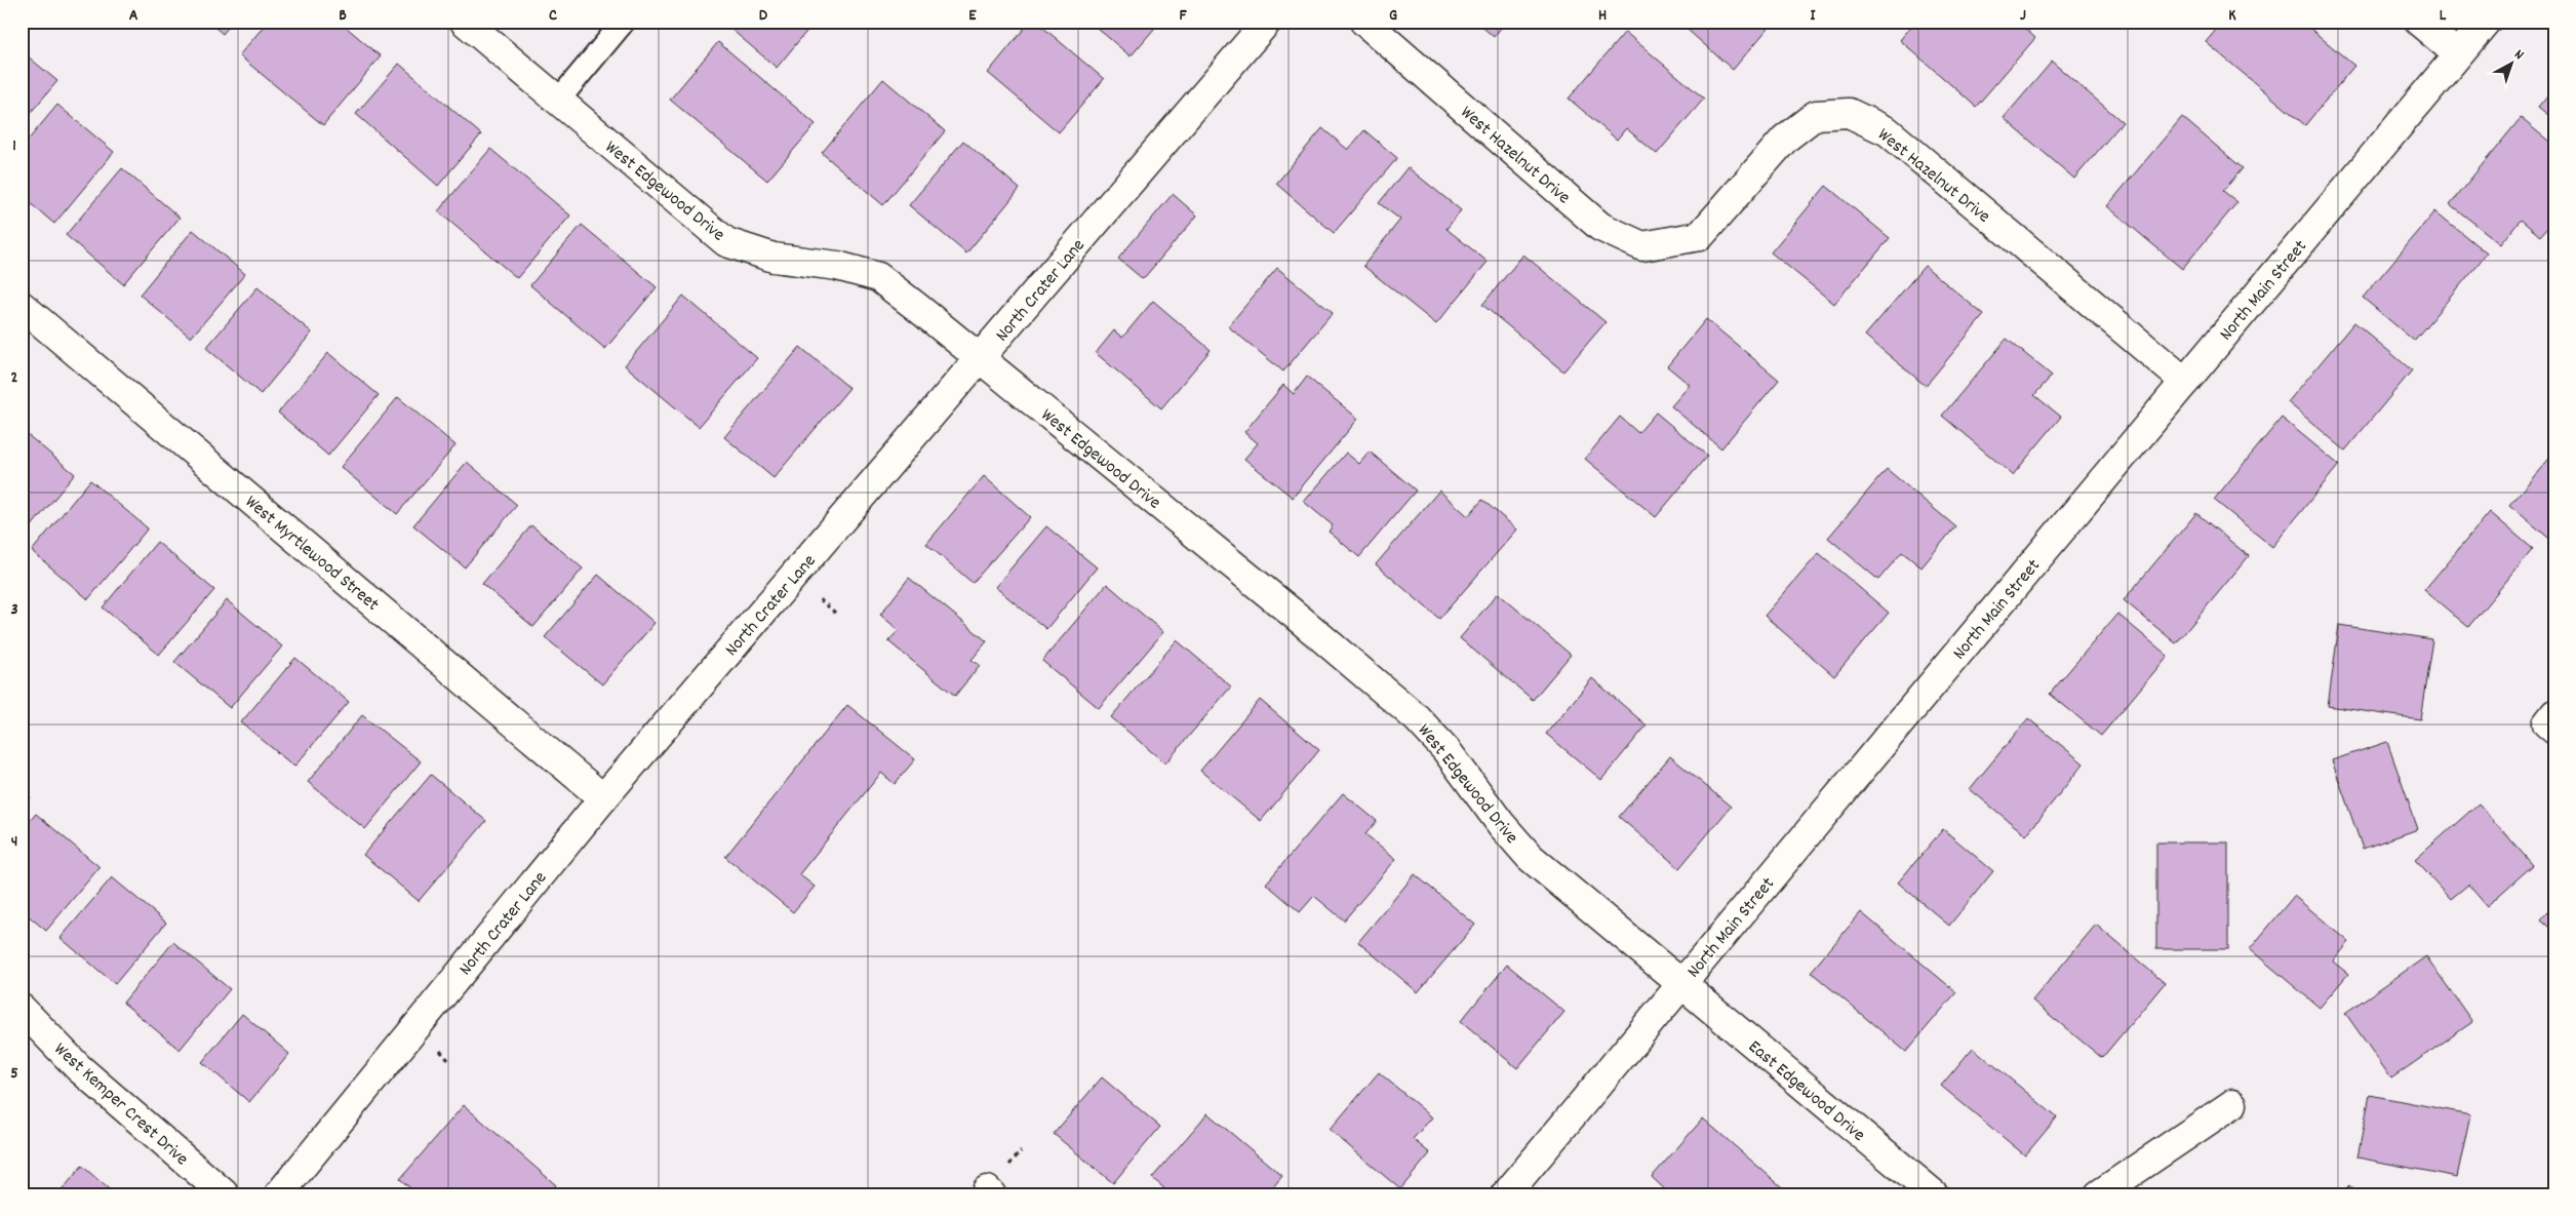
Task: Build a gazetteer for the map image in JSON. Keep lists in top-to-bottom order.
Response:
{
  "streets": {
    "street": [
      "West Hazelnut Drive",
      "West Edgewood Drive",
      "North Crater Lane",
      "North Main Street",
      "West Myrtlewood Street",
      "East Edgewood Drive",
      "West Kemper Crest Drive"
    ]
  },
  "crossings": [
    ["West Hazelnut Drive", "North Main Street"],
    ["West Edgewood Drive", "North Crater Lane"],
    ["West Edgewood Drive", "North Main Street"],
    ["West Edgewood Drive", "East Edgewood Drive"],
    ["North Crater Lane", "West Myrtlewood Street"],
    ["North Main Street", "East Edgewood Drive"]
  ],
  "north": "top right",
  "grid": {
    "columns": [
      "A",
      "B",
      "C",
      "D",
      "E",
      "F",
      "G",
      "H",
      "I",
      "J",
      "K",
      "L"
    ],
    "rows": [
      "1",
      "2",
      "3",
      "4",
      "5"
    ]
  }
}
